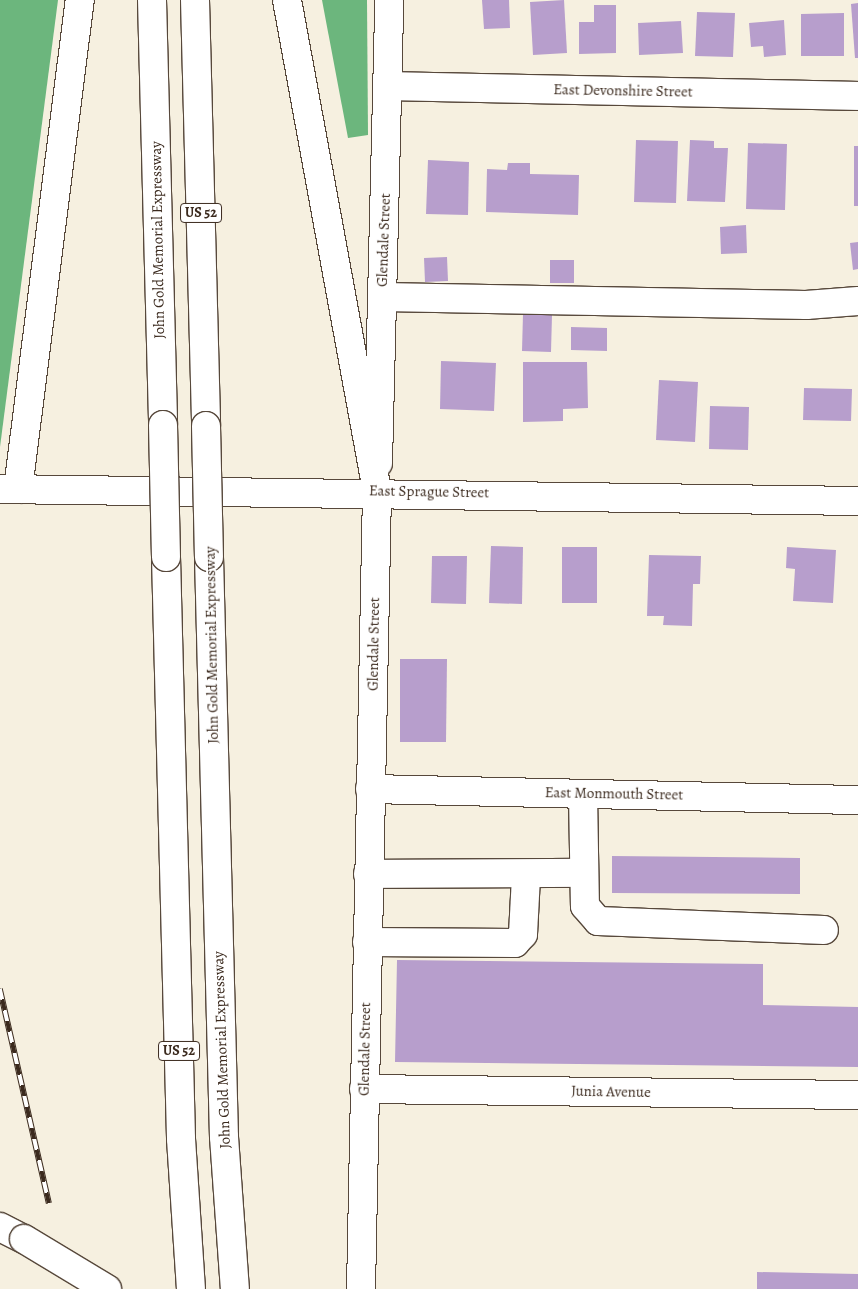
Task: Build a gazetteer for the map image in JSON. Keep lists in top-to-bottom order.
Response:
{
  "streets": {
    "main road": [
      "East Devonshire Street",
      "US 52",
      "John Gold Memorial Expressway",
      "Glendale Street",
      "East Sprague Street",
      "East Monmouth Street",
      "Junia Avenue"
    ]
  },
  "crossings": [
    ["East Devonshire Street", "Glendale Street"],
    ["Glendale Street", "East Sprague Street"],
    ["Glendale Street", "East Monmouth Street"],
    ["Glendale Street", "Junia Avenue"]
  ]
}
